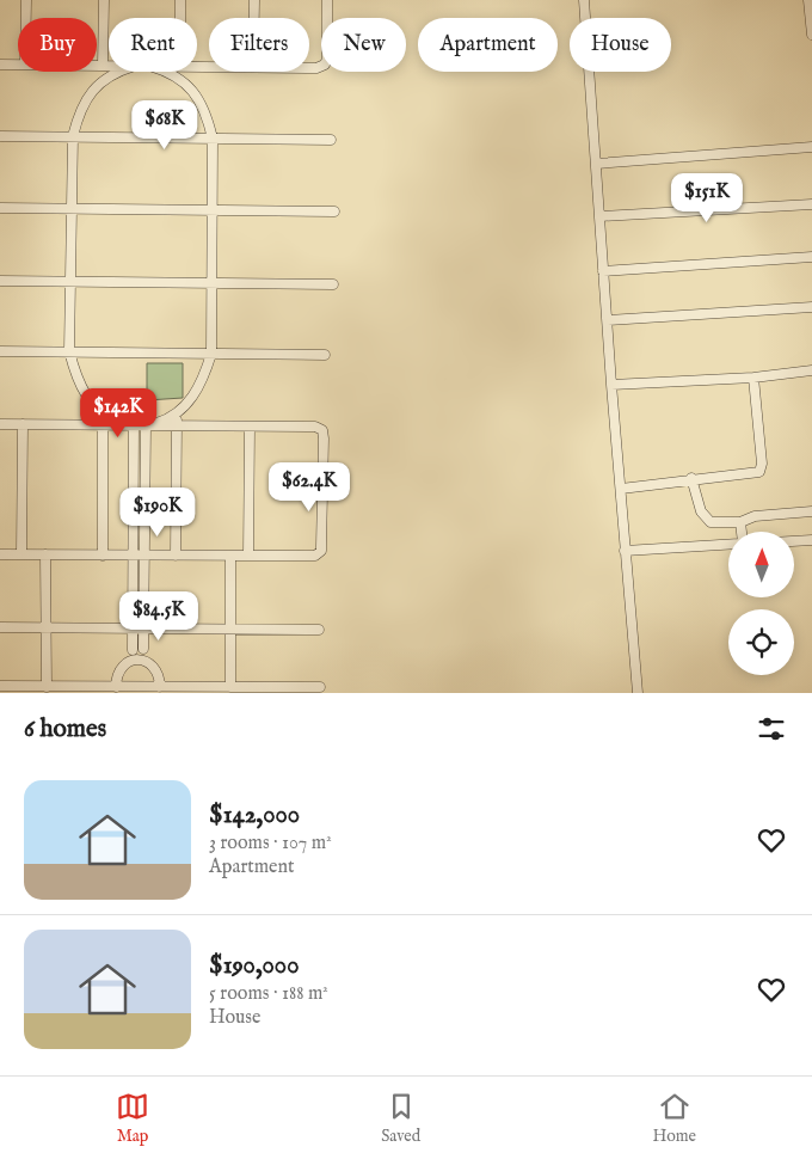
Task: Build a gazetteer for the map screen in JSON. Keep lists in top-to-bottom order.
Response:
{
  "north": "top",
  "page": {
    "chip": [
      "Buy",
      "Rent",
      "Filters",
      "New",
      "Apartment",
      "House"
    ],
    "price": [
      "$68K",
      "$151K",
      "$142K",
      "$62.4K",
      "$190K",
      "$84.5K"
    ],
    "heading": "6 homes",
    "list": [
      {
        "name": "$142,000",
        "note": "3 rooms · 107 m² · Apartment"
      },
      {
        "name": "$190,000",
        "note": "5 rooms · 188 m² · House"
      }
    ],
    "tabs": ["Map", "Saved", "Home"]
  }
}
